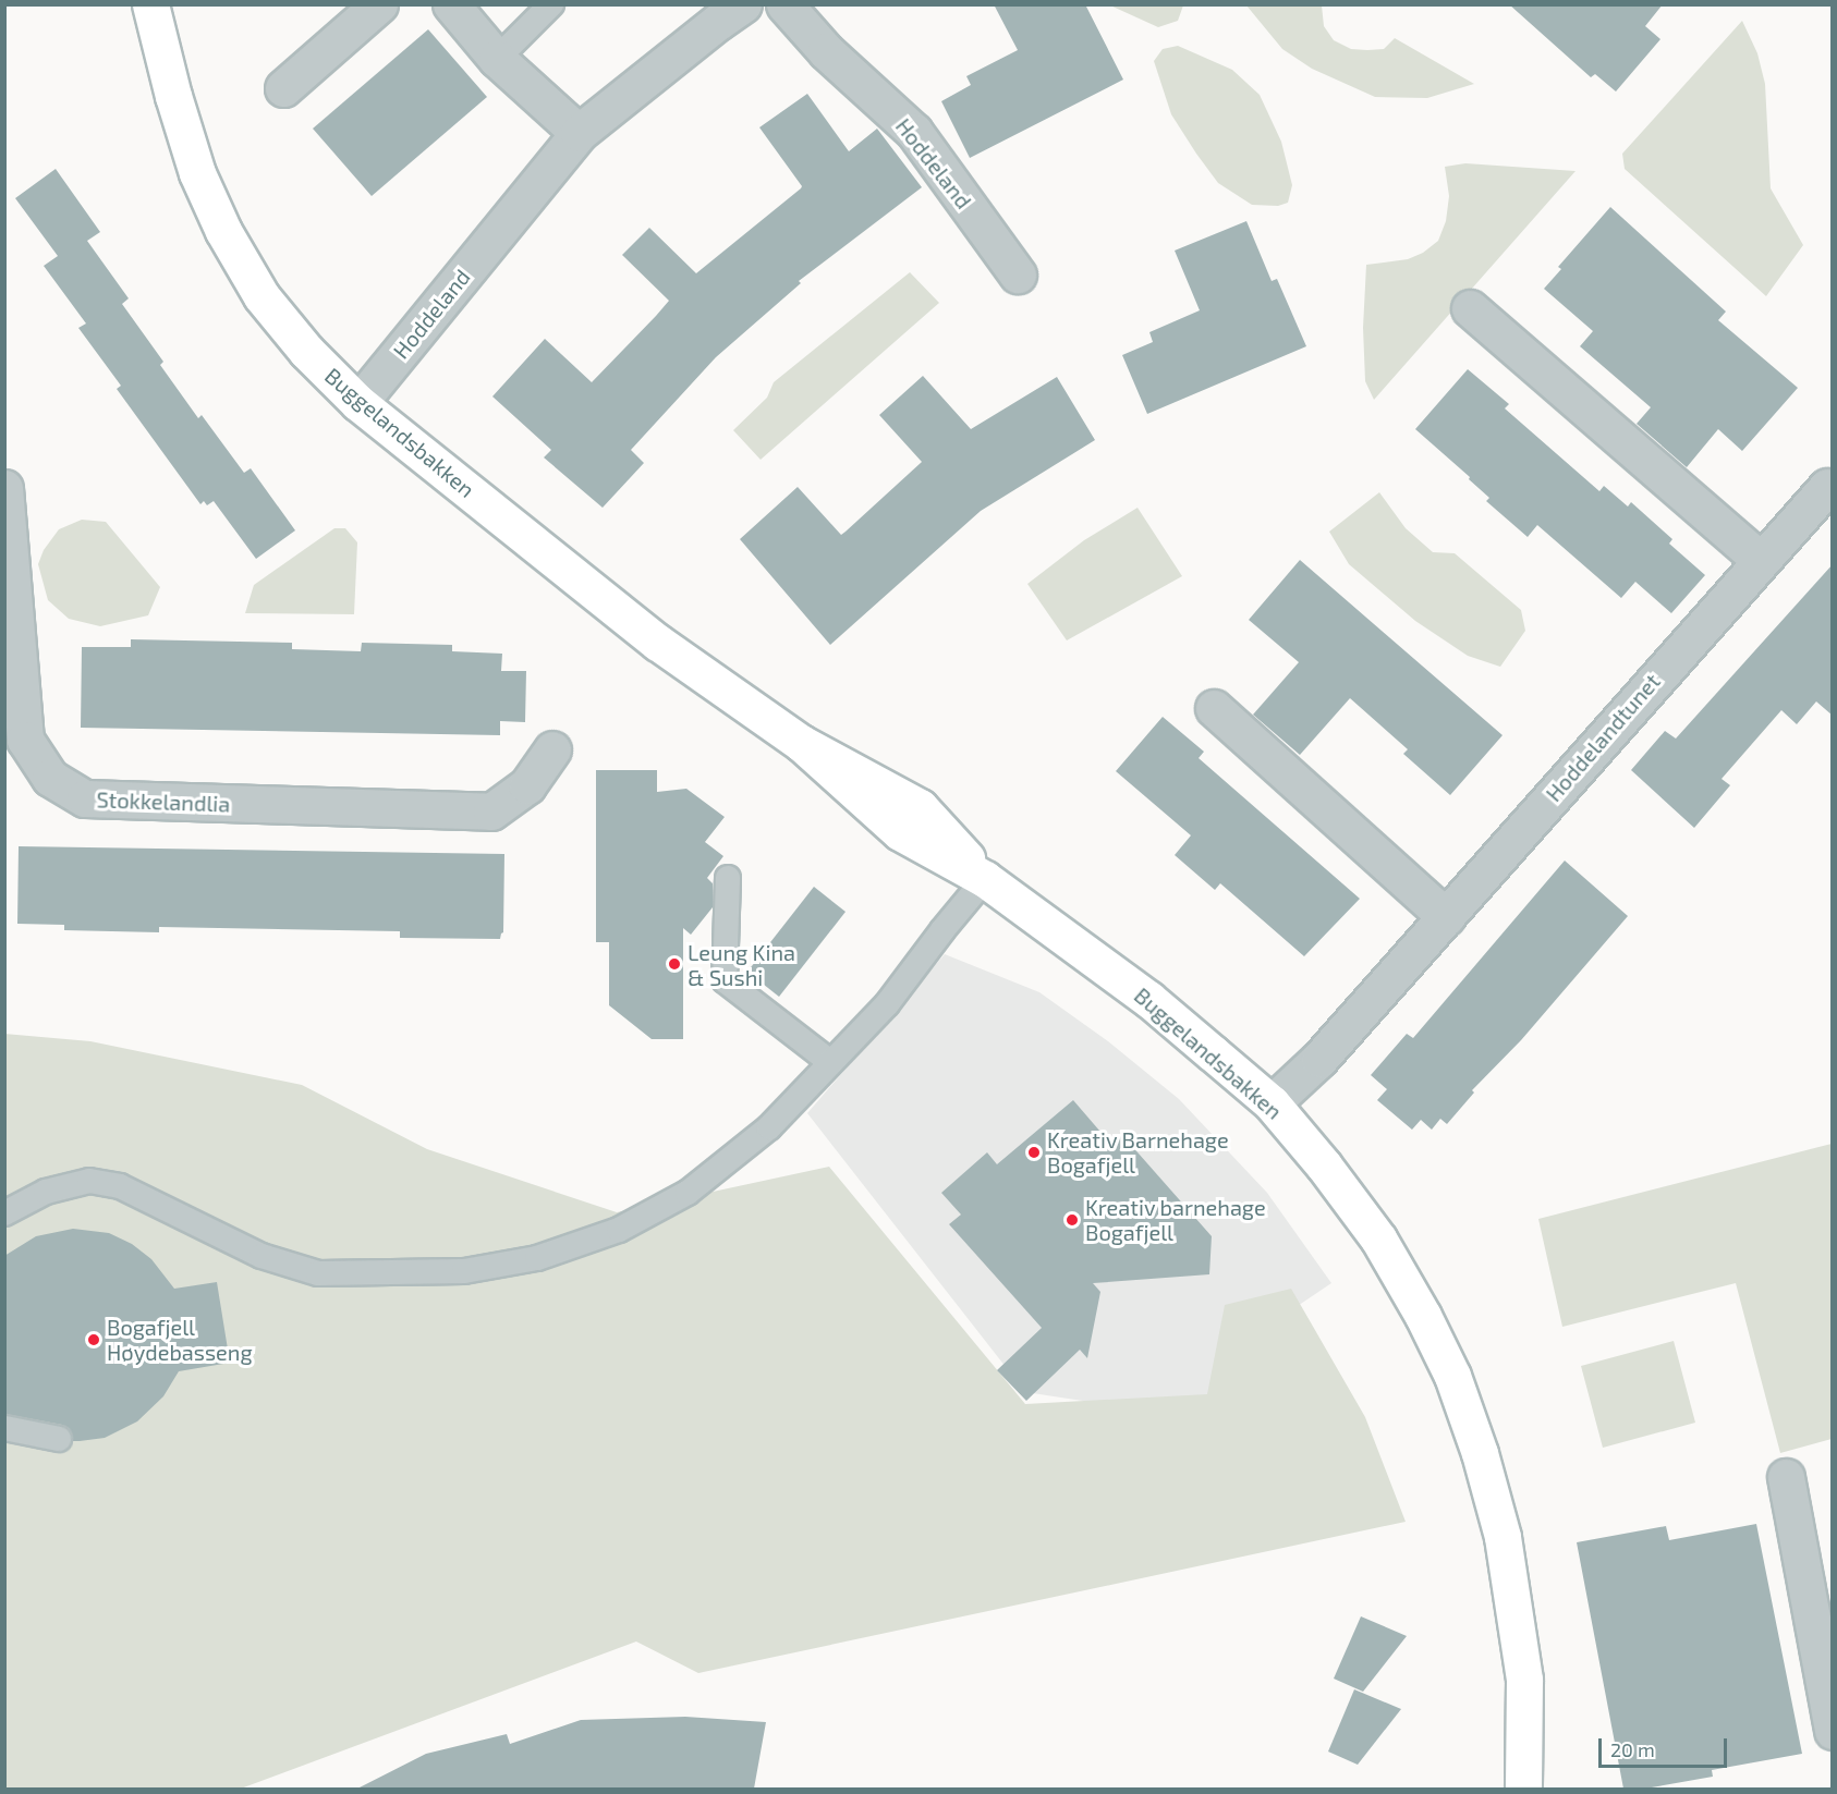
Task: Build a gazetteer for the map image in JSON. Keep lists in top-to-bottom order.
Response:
{
  "streets": {
    "street": [
      "Hoddeland",
      "Buggelandsbakken",
      "Hoddelandtunet",
      "Stokkelandlia"
    ]
  },
  "crossings": [
    ["Hoddeland", "Buggelandsbakken"],
    ["Buggelandsbakken", "Hoddelandtunet"]
  ],
  "places": [
    "Leung Kina & Sushi",
    "Kreativ Barnehage Bogafjell",
    "Kreativ barnehage Bogafjell",
    "Bogafjell Høydebasseng"
  ],
  "scale_bar": "20 m"
}
